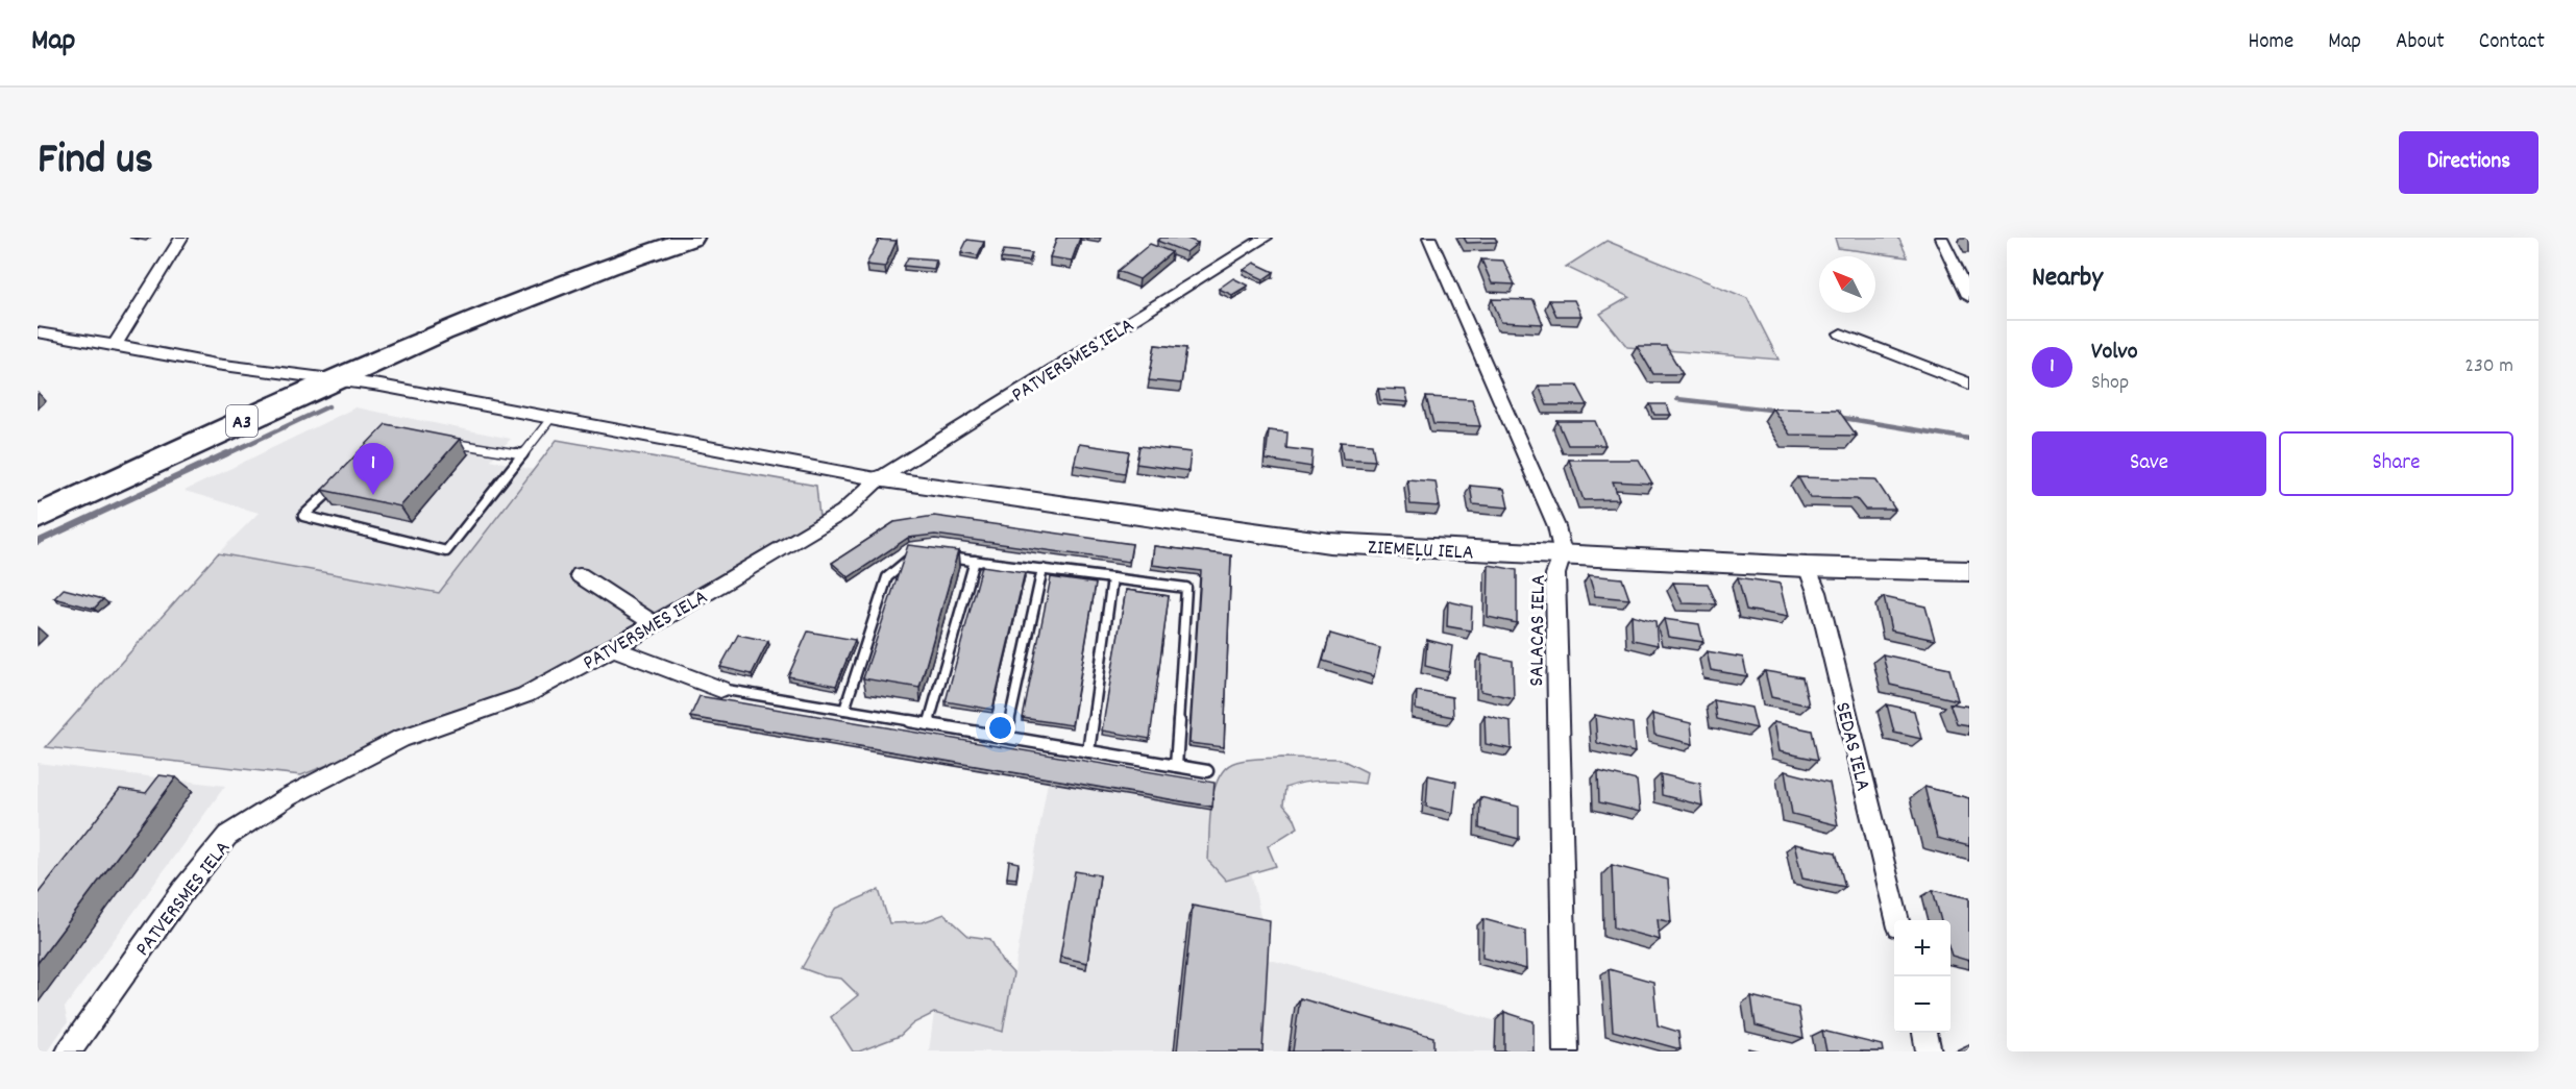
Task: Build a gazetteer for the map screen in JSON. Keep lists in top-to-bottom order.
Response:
{
  "streets": {
    "highway": ["A3"],
    "street": [
      "PATVERSMES IELA",
      "ZIEMEĻU IELA",
      "SALACAS IELA",
      "SEDAS IELA"
    ]
  },
  "crossings": [
    ["PATVERSMES IELA", "ZIEMEĻU IELA"],
    ["ZIEMEĻU IELA", "SALACAS IELA"],
    ["ZIEMEĻU IELA", "SEDAS IELA"]
  ],
  "north": "top left",
  "page": {
    "header": "Map",
    "nav": [
      "Home",
      "Map",
      "About",
      "Contact"
    ],
    "title": "Find us",
    "buttons": [
      "Directions",
      ["Save", "Share"]
    ],
    "heading": "Nearby",
    "list": [
      {
        "mark": "1",
        "name": "Volvo",
        "note": "Shop",
        "value": "230 m"
      }
    ],
    "pins": "1",
    "map_buttons": ["+", "−"]
  }
}
